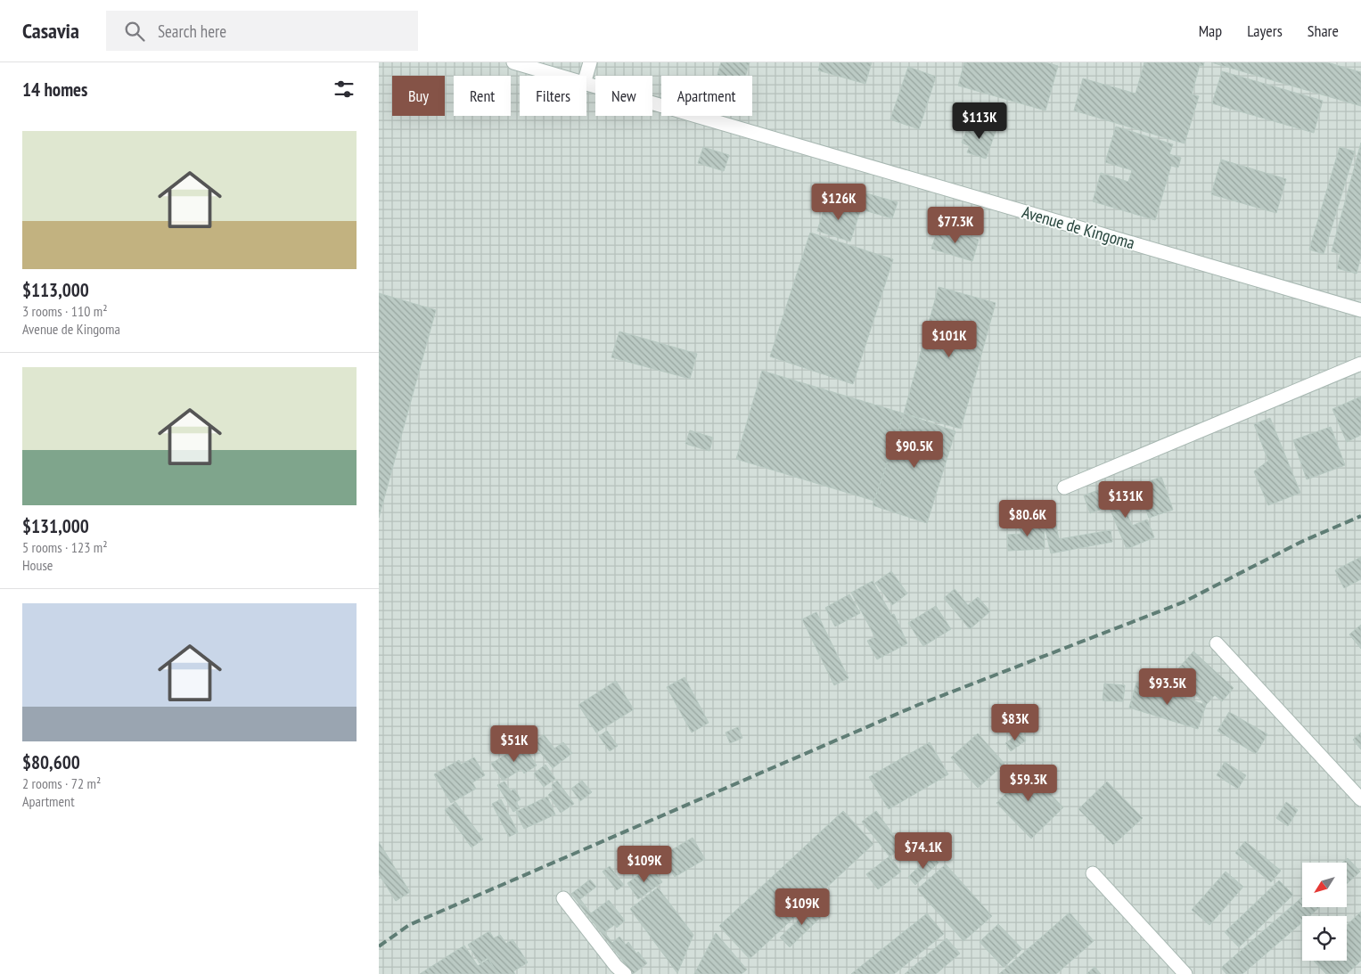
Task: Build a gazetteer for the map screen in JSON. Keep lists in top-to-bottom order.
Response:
{
  "streets": {
    "street": ["Avenue de Kingoma"]
  },
  "north": "bottom left",
  "page": {
    "header": "Casavia",
    "search": "Search here",
    "nav": ["Map", "Layers", "Share"],
    "heading": "14 homes",
    "chip": [
      "Buy",
      "Rent",
      "Filters",
      "New",
      "Apartment"
    ],
    "price": [
      "$113K",
      "$126K",
      "$77.3K",
      "$101K",
      "$90.5K",
      "$131K",
      "$80.6K",
      "$93.5K",
      "$83K",
      "$51K",
      "$59.3K",
      "$74.1K",
      "$109K",
      "$109K"
    ],
    "list": [
      {
        "name": "$113,000",
        "note": "3 rooms · 110 m² · Avenue de Kingoma"
      },
      {
        "name": "$131,000",
        "note": "5 rooms · 123 m² · House"
      },
      {
        "name": "$80,600",
        "note": "2 rooms · 72 m² · Apartment"
      }
    ]
  }
}
